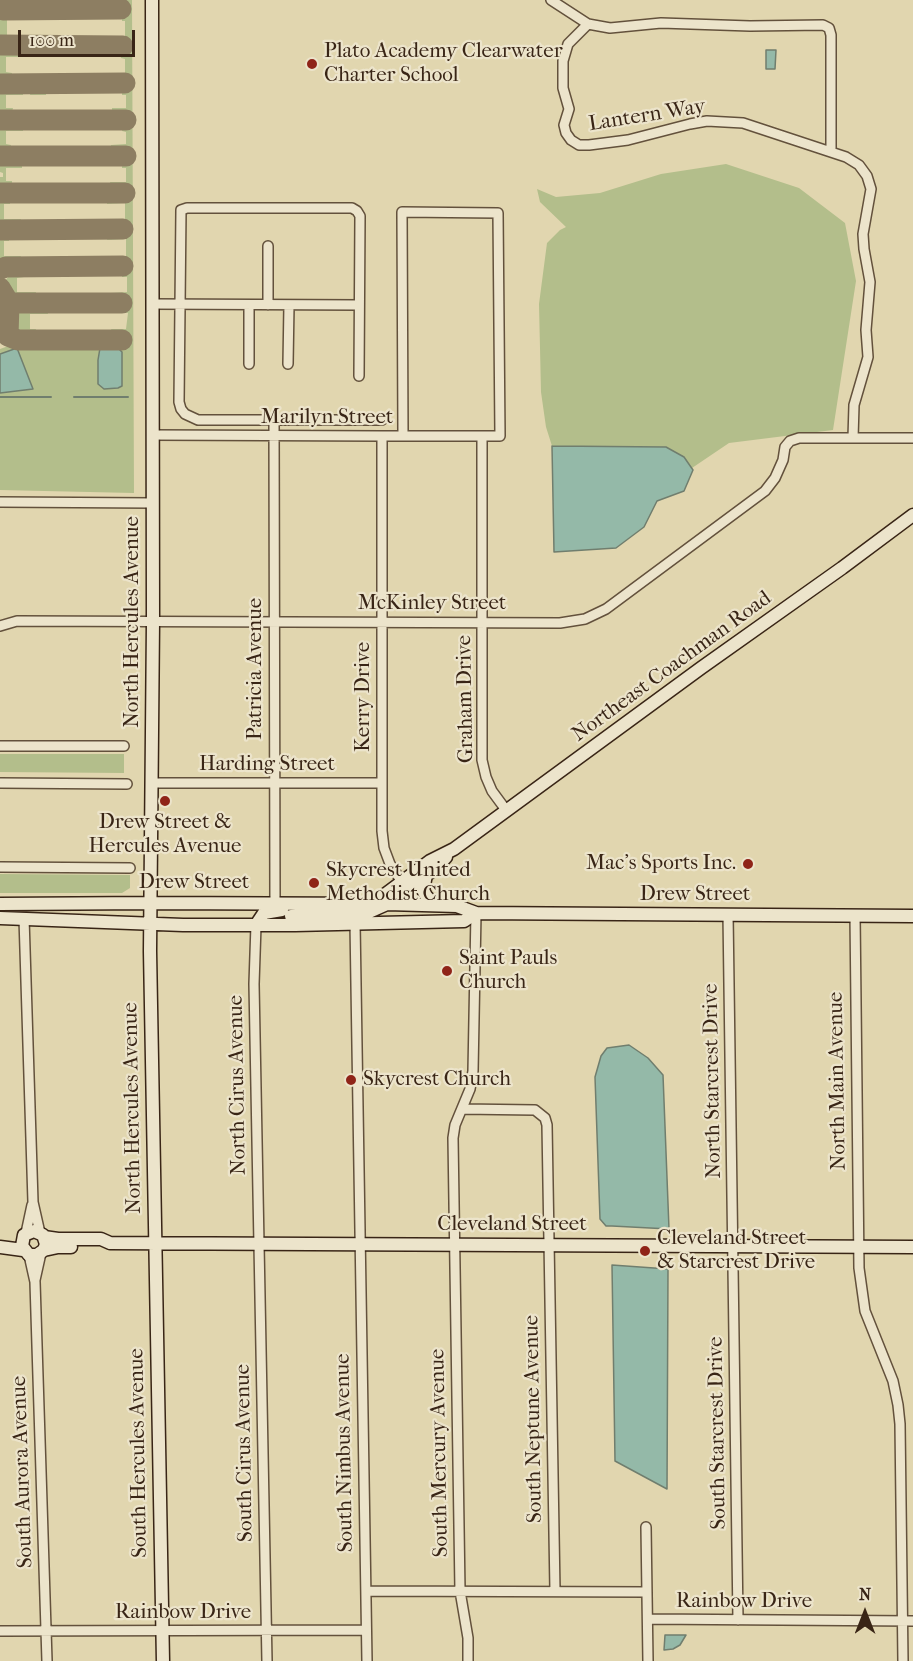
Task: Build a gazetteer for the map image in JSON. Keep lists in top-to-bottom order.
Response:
{
  "streets": {
    "street": [
      "Lantern Way",
      "Marilyn Street",
      "McKinley Street",
      "North Hercules Avenue",
      "Northeast Coachman Road",
      "Patricia Avenue",
      "Kerry Drive",
      "Graham Drive",
      "Harding Street",
      "Drew Street",
      "North Starcrest Drive",
      "North Main Avenue",
      "North Cirus Avenue",
      "Cleveland Street",
      "South Neptune Avenue",
      "South Starcrest Drive",
      "South Hercules Avenue",
      "South Cirus Avenue",
      "South Nimbus Avenue",
      "South Mercury Avenue",
      "South Aurora Avenue",
      "Rainbow Drive"
    ]
  },
  "crossings": [
    ["Lantern Way", "McKinley Street"],
    ["Marilyn Street", "North Hercules Avenue"],
    ["Marilyn Street", "Patricia Avenue"],
    ["Marilyn Street", "Kerry Drive"],
    ["Marilyn Street", "Graham Drive"],
    ["McKinley Street", "North Hercules Avenue"],
    ["McKinley Street", "Patricia Avenue"],
    ["McKinley Street", "Kerry Drive"],
    ["McKinley Street", "Graham Drive"],
    ["North Hercules Avenue", "Harding Street"],
    ["North Hercules Avenue", "Drew Street"],
    ["North Hercules Avenue", "Cleveland Street"],
    ["North Hercules Avenue", "South Hercules Avenue"],
    ["Northeast Coachman Road", "Kerry Drive"],
    ["Northeast Coachman Road", "Graham Drive"],
    ["Northeast Coachman Road", "Drew Street"],
    ["Patricia Avenue", "Harding Street"],
    ["Patricia Avenue", "Drew Street"],
    ["Kerry Drive", "Harding Street"],
    ["Drew Street", "North Starcrest Drive"],
    ["Drew Street", "North Main Avenue"],
    ["Drew Street", "North Cirus Avenue"],
    ["Drew Street", "South Nimbus Avenue"],
    ["Drew Street", "South Mercury Avenue"],
    ["Drew Street", "South Aurora Avenue"],
    ["North Starcrest Drive", "Cleveland Street"],
    ["North Starcrest Drive", "South Starcrest Drive"],
    ["North Main Avenue", "Cleveland Street"],
    ["North Main Avenue", "Rainbow Drive"],
    ["North Cirus Avenue", "Cleveland Street"],
    ["North Cirus Avenue", "South Cirus Avenue"],
    ["Cleveland Street", "South Neptune Avenue"],
    ["Cleveland Street", "South Starcrest Drive"],
    ["Cleveland Street", "South Hercules Avenue"],
    ["Cleveland Street", "South Cirus Avenue"],
    ["Cleveland Street", "South Nimbus Avenue"],
    ["Cleveland Street", "South Mercury Avenue"],
    ["Cleveland Street", "South Aurora Avenue"],
    ["South Neptune Avenue", "South Mercury Avenue"],
    ["South Neptune Avenue", "Rainbow Drive"],
    ["South Starcrest Drive", "Rainbow Drive"],
    ["South Hercules Avenue", "Rainbow Drive"],
    ["South Cirus Avenue", "Rainbow Drive"],
    ["South Nimbus Avenue", "Rainbow Drive"],
    ["South Mercury Avenue", "Rainbow Drive"],
    ["South Aurora Avenue", "Rainbow Drive"]
  ],
  "places": [
    "Plato Academy Clearwater Charter School",
    "Drew Street & Hercules Avenue",
    "Mac's Sports Inc.",
    "Skycrest United Methodist Church",
    "Saint Pauls Church",
    "Skycrest Church",
    "Cleveland Street & Starcrest Drive"
  ],
  "scale_bar": "100 m",
  "north": "top"
}
